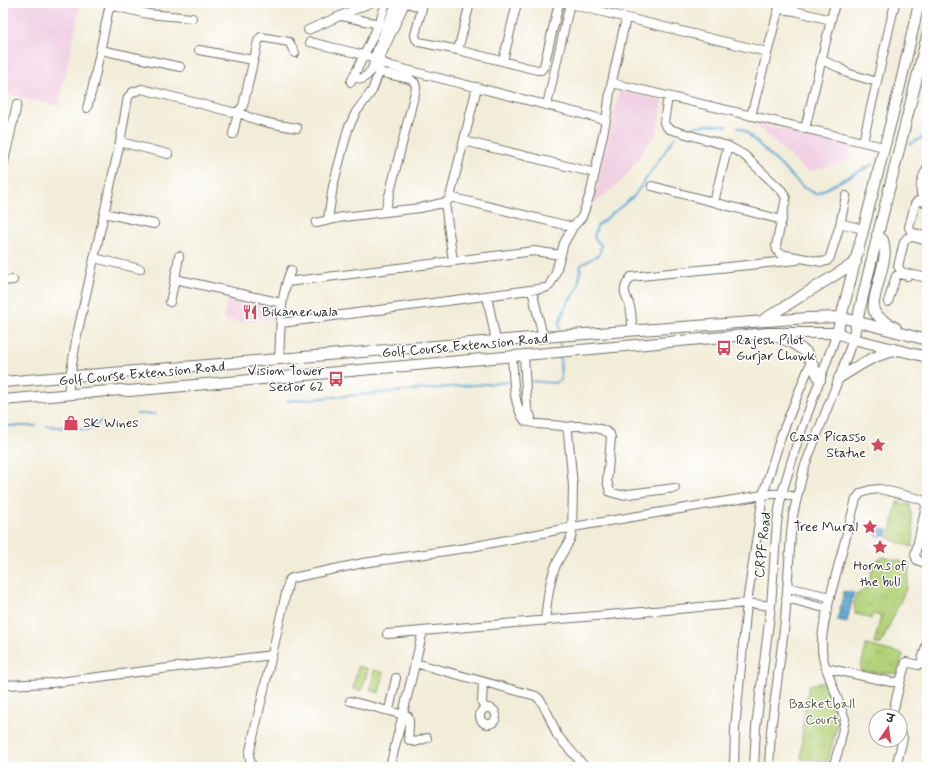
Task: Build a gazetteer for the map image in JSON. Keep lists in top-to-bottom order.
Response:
{
  "streets": {
    "main road": ["Golf Course Extension Road"],
    "street": ["CRPF Road"]
  },
  "crossings": [
    ["Golf Course Extension Road", "CRPF Road"]
  ],
  "parks": ["Basketball Court"],
  "places": {
    "restaurant": ["Bikanerwala"],
    "bus stop": ["Rajesh Pilot Gurjar Chowk", "Vision Tower Sector 62"],
    "shop": ["SK Wines"],
    "place": ["Casa Picasso Statue", "Tree Mural", "Horns of the bull"]
  },
  "north": "top"
}
